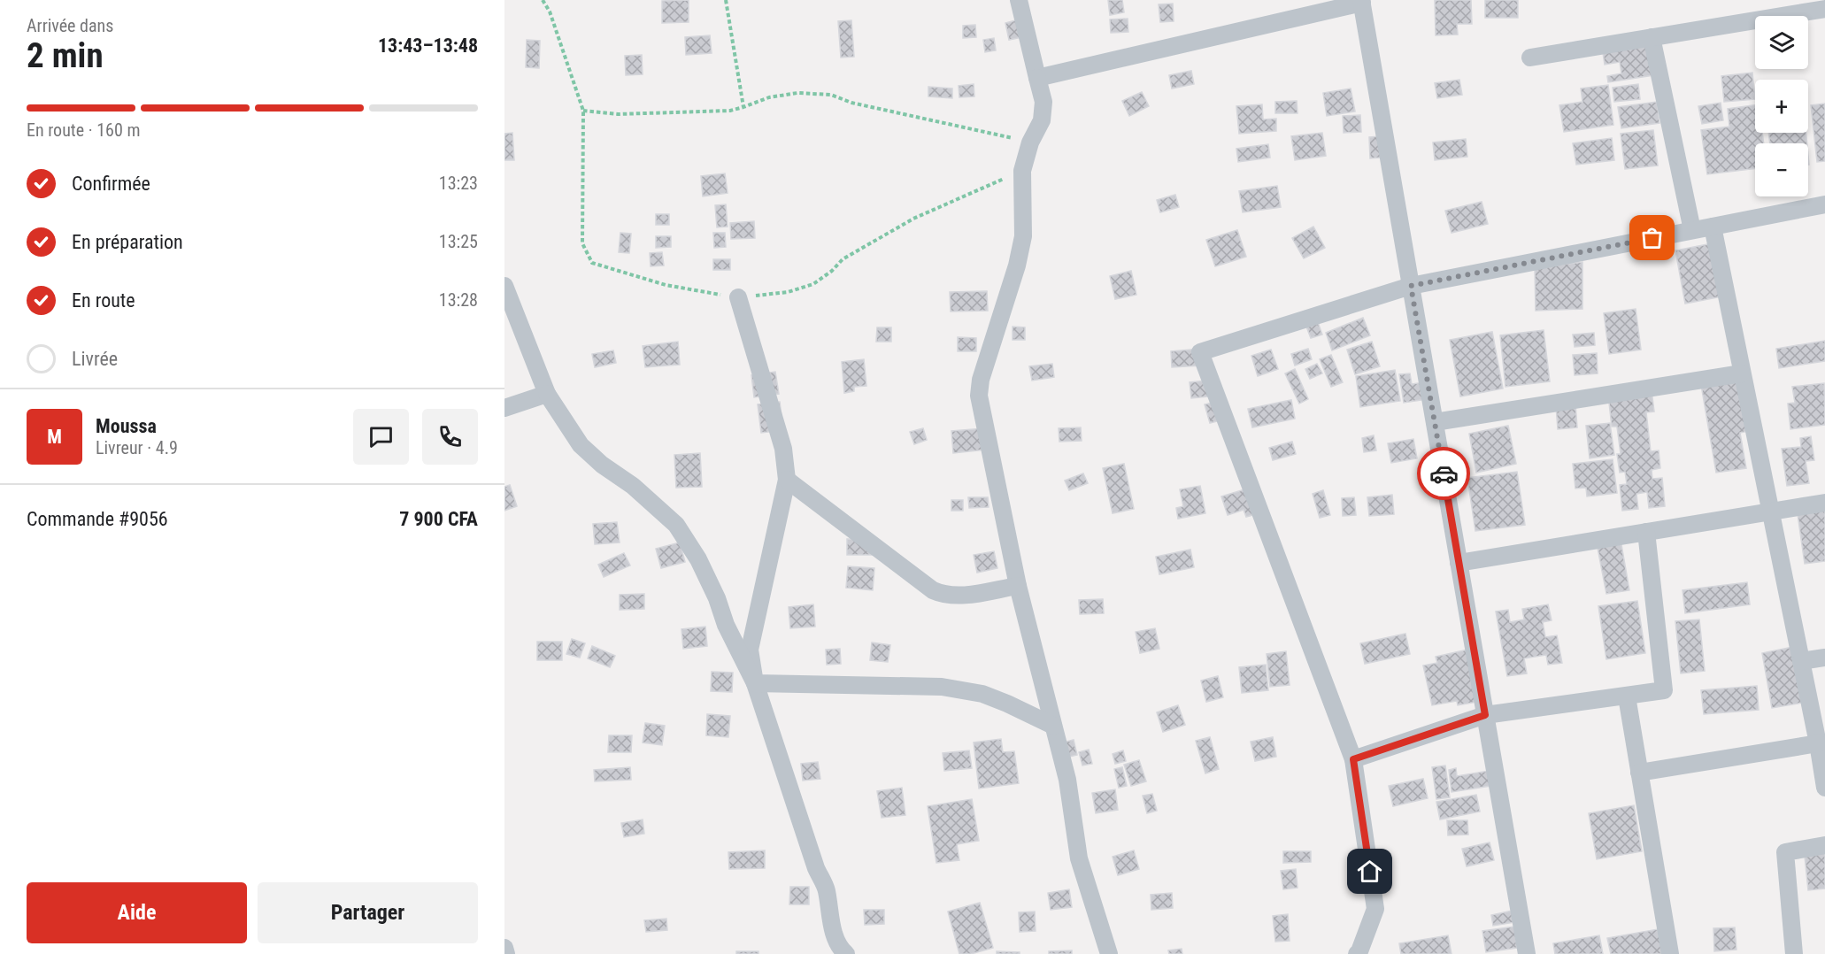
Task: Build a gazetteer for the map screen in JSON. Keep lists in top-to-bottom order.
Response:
{
  "page": {
    "heading": ["2 min", "Arrivée dans", "13:43–13:48"],
    "panel": [
      "Moussa",
      "Livreur · 4.9",
      "Commande #9056",
      "7 900 CFA"
    ],
    "map_buttons": ["+", "−"],
    "bar": "En route · 160 m",
    "list": [
      ["Confirmée", "13:23"],
      ["En préparation", "13:25"],
      ["En route", "13:28"],
      "Livrée"
    ],
    "round": "M",
    "buttons": ["Aide", "Partager"]
  }
}
